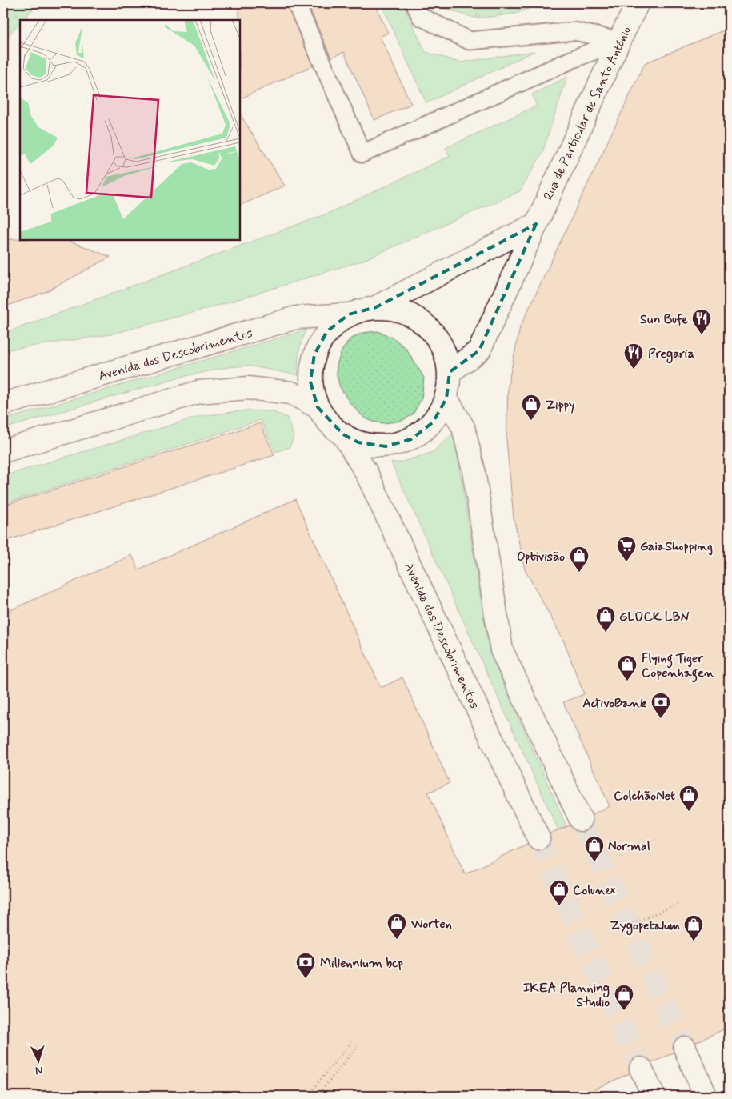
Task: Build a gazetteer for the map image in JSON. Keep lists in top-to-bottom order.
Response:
{
  "streets": {
    "main road": ["Rua de Particular de Santo António", "Avenida dos Descobrimentos"]
  },
  "crossings": [
    ["Rua de Particular de Santo António", "Avenida dos Descobrimentos"]
  ],
  "places": {
    "restaurant": ["Sun Bufe", "Pregaria"],
    "shop": [
      "Zippy",
      "Optivisão",
      "GLÜCK LBN",
      "Flying Tiger Copenhagen",
      "ColchãoNet",
      "Normal",
      "Colunex",
      "Worten",
      "Zygopetalum",
      "IKEA Planning Studio"
    ],
    "supermarket": ["GaiaShopping"],
    "bank": ["ActivoBank", "Millennium bcp"]
  },
  "north": "bottom"
}
